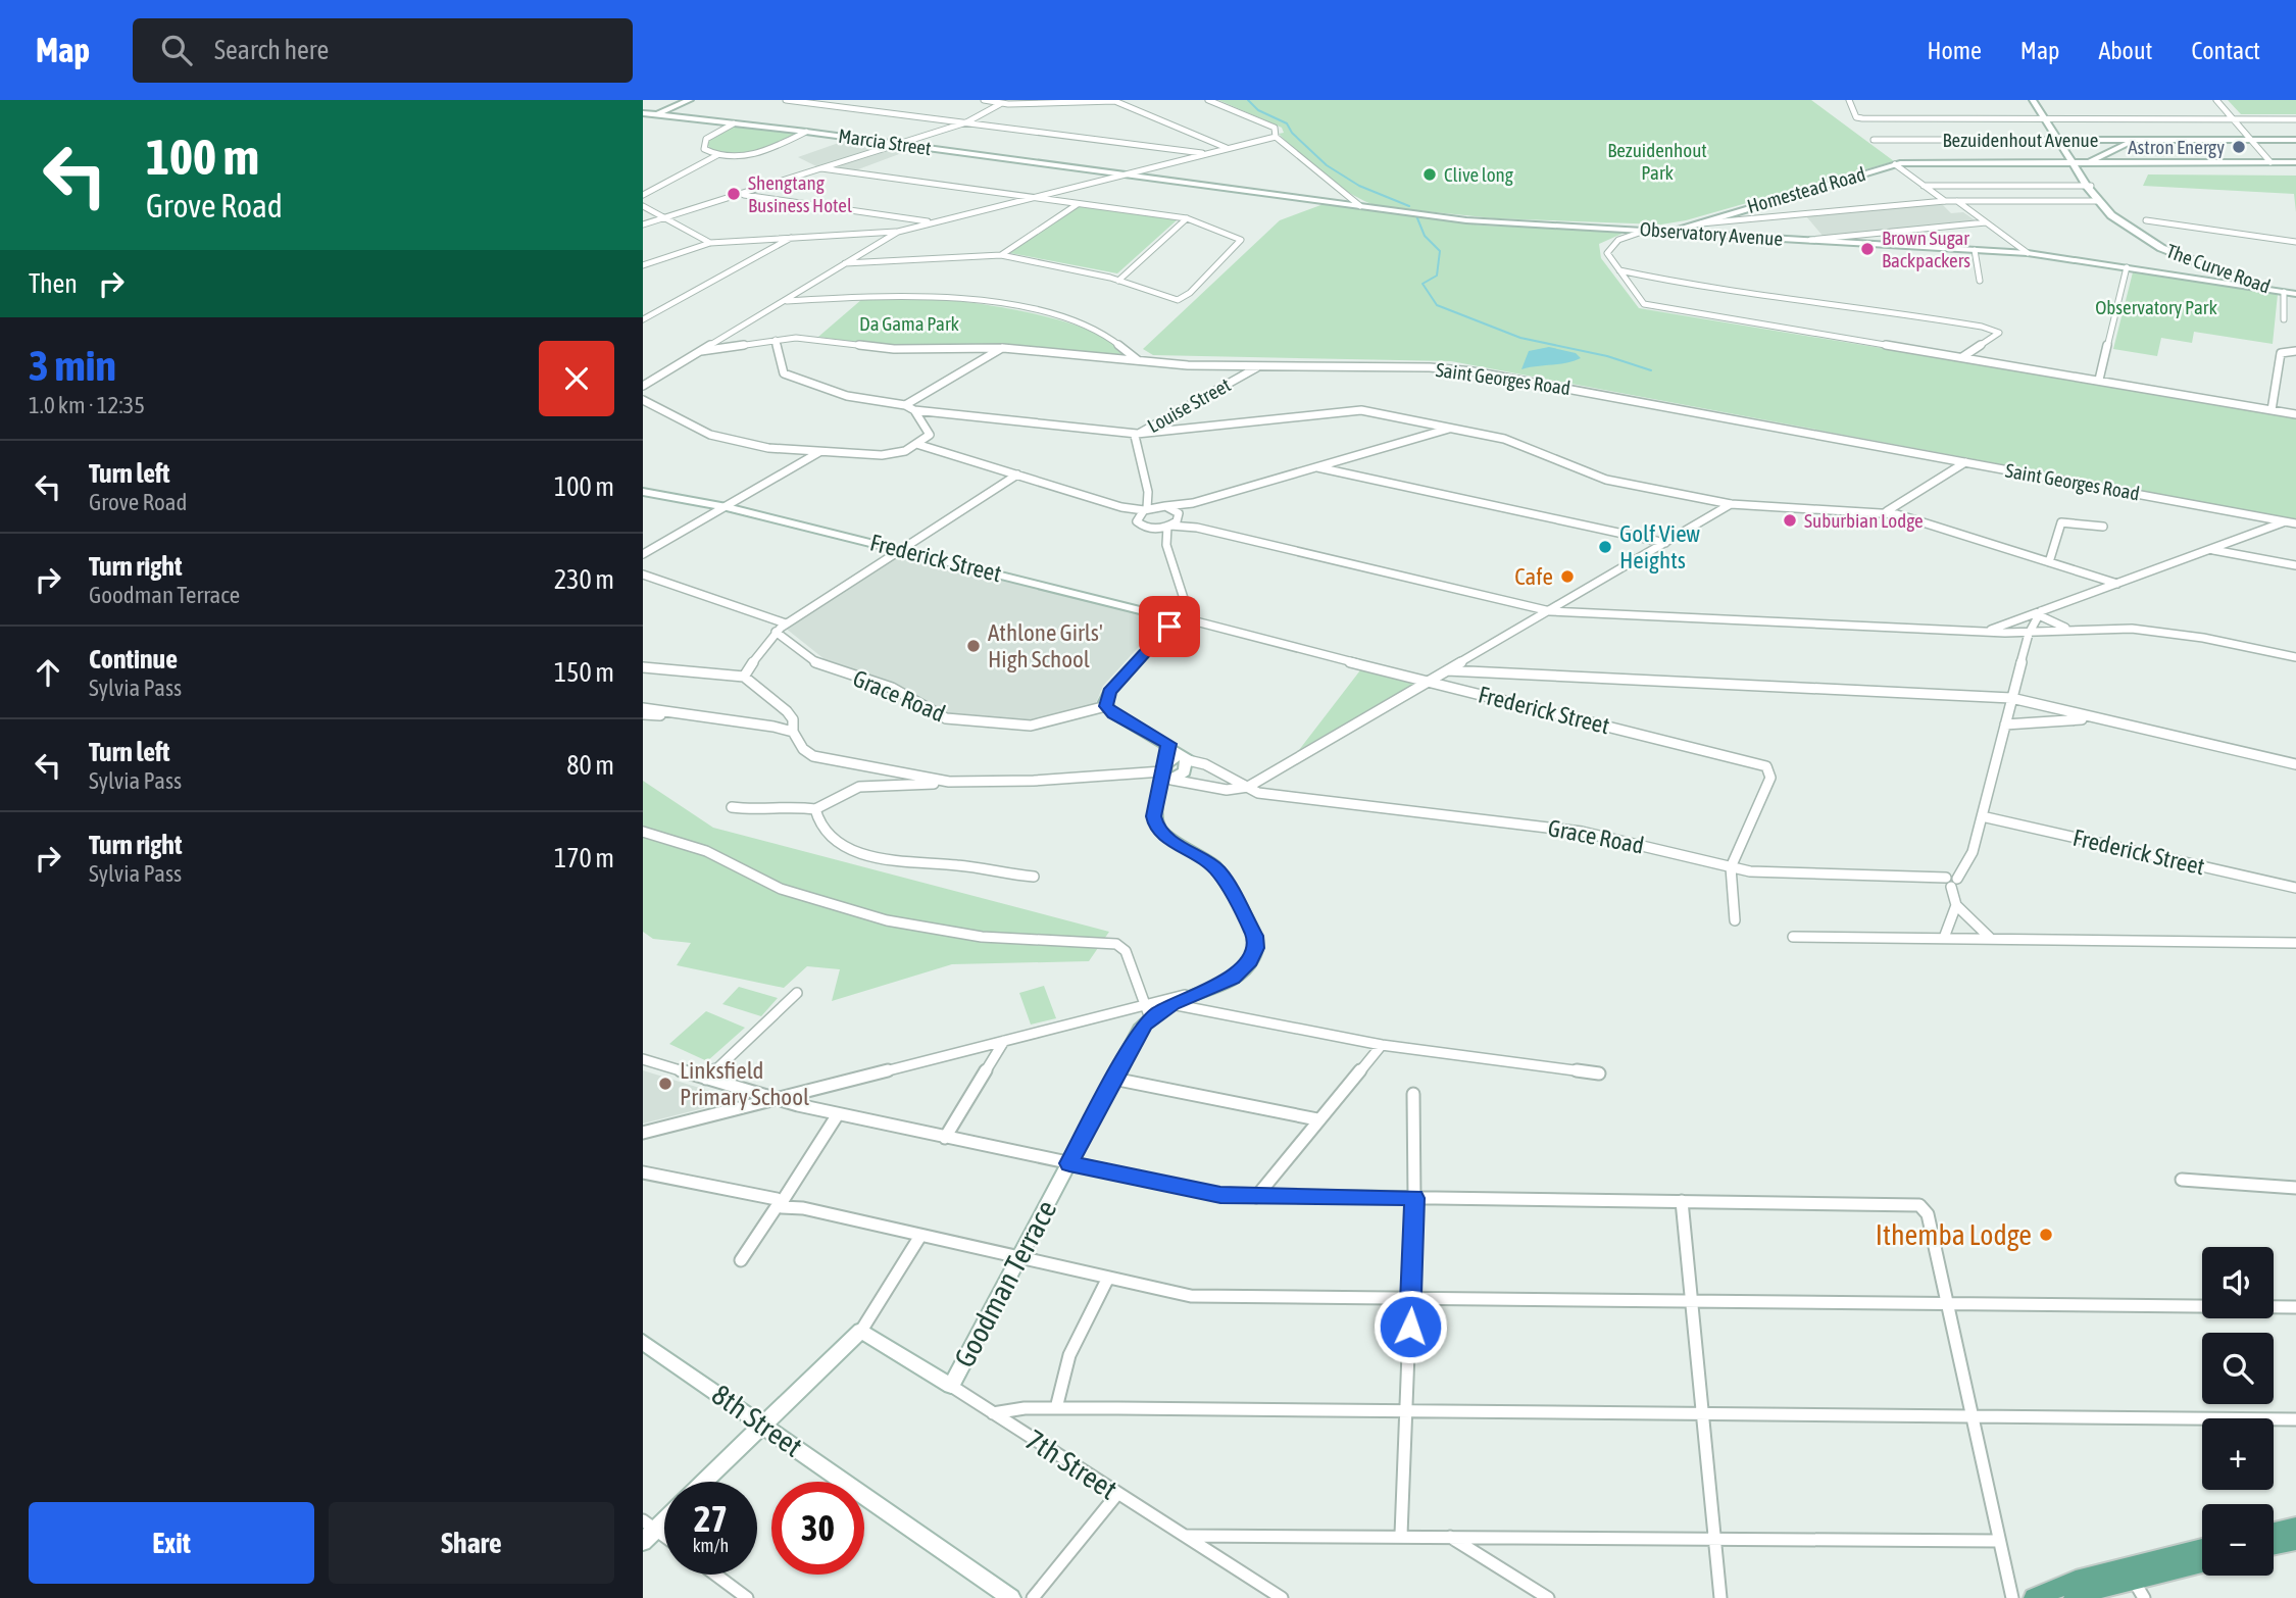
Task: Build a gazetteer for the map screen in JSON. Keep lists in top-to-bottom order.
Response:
{
  "streets": {
    "main road": [
      "Bezuidenhout Avenue",
      "Marcia Street",
      "Homestead Road",
      "Observatory Avenue",
      "The Curve Road",
      "Frederick Street",
      "Grace Road",
      "Goodman Terrace",
      "8th Street",
      "7th Street"
    ],
    "street": ["Saint Georges Road", "Louise Street"]
  },
  "crossings": [
    ["Bezuidenhout Avenue", "The Curve Road"],
    ["Marcia Street", "Observatory Avenue"],
    ["Homestead Road", "Observatory Avenue"],
    ["Homestead Road", "The Curve Road"],
    ["Observatory Avenue", "The Curve Road"],
    ["Saint Georges Road", "Louise Street"],
    ["Frederick Street", "Grace Road"],
    ["Goodman Terrace", "7th Street"]
  ],
  "parks": ["Bezuidenhout Park", "Observatory Park", "Da Gama Park"],
  "places": [
    "Astron Energy",
    "Clive long",
    "Shengtang Business Hotel",
    "Brown Sugar Backpackers",
    "Suburbian Lodge",
    "Golf View Heights",
    "Cafe",
    "Athlone Girls' High School",
    "Linksfield Primary School",
    "Ithemba Lodge"
  ],
  "page": {
    "header": "Map",
    "search": "Search here",
    "nav": [
      "Home",
      "Map",
      "About",
      "Contact"
    ],
    "turn": ["100 m", "Grove Road"],
    "then": "Then",
    "heading": ["3 min", "1.0 km · 12:35"],
    "list": [
      {
        "name": "Turn left",
        "note": "Grove Road",
        "value": "100 m"
      },
      {
        "name": "Turn right",
        "note": "Goodman Terrace",
        "value": "230 m"
      },
      {
        "name": "Continue",
        "note": "Sylvia Pass",
        "value": "150 m"
      },
      {
        "name": "Turn left",
        "note": "Sylvia Pass",
        "value": "80 m"
      },
      {
        "name": "Turn right",
        "note": "Sylvia Pass",
        "value": "170 m"
      }
    ],
    "map_buttons": ["+", "−"],
    "speed": "27 km/h",
    "limit": "30",
    "buttons": ["Exit", "Share"]
  }
}
